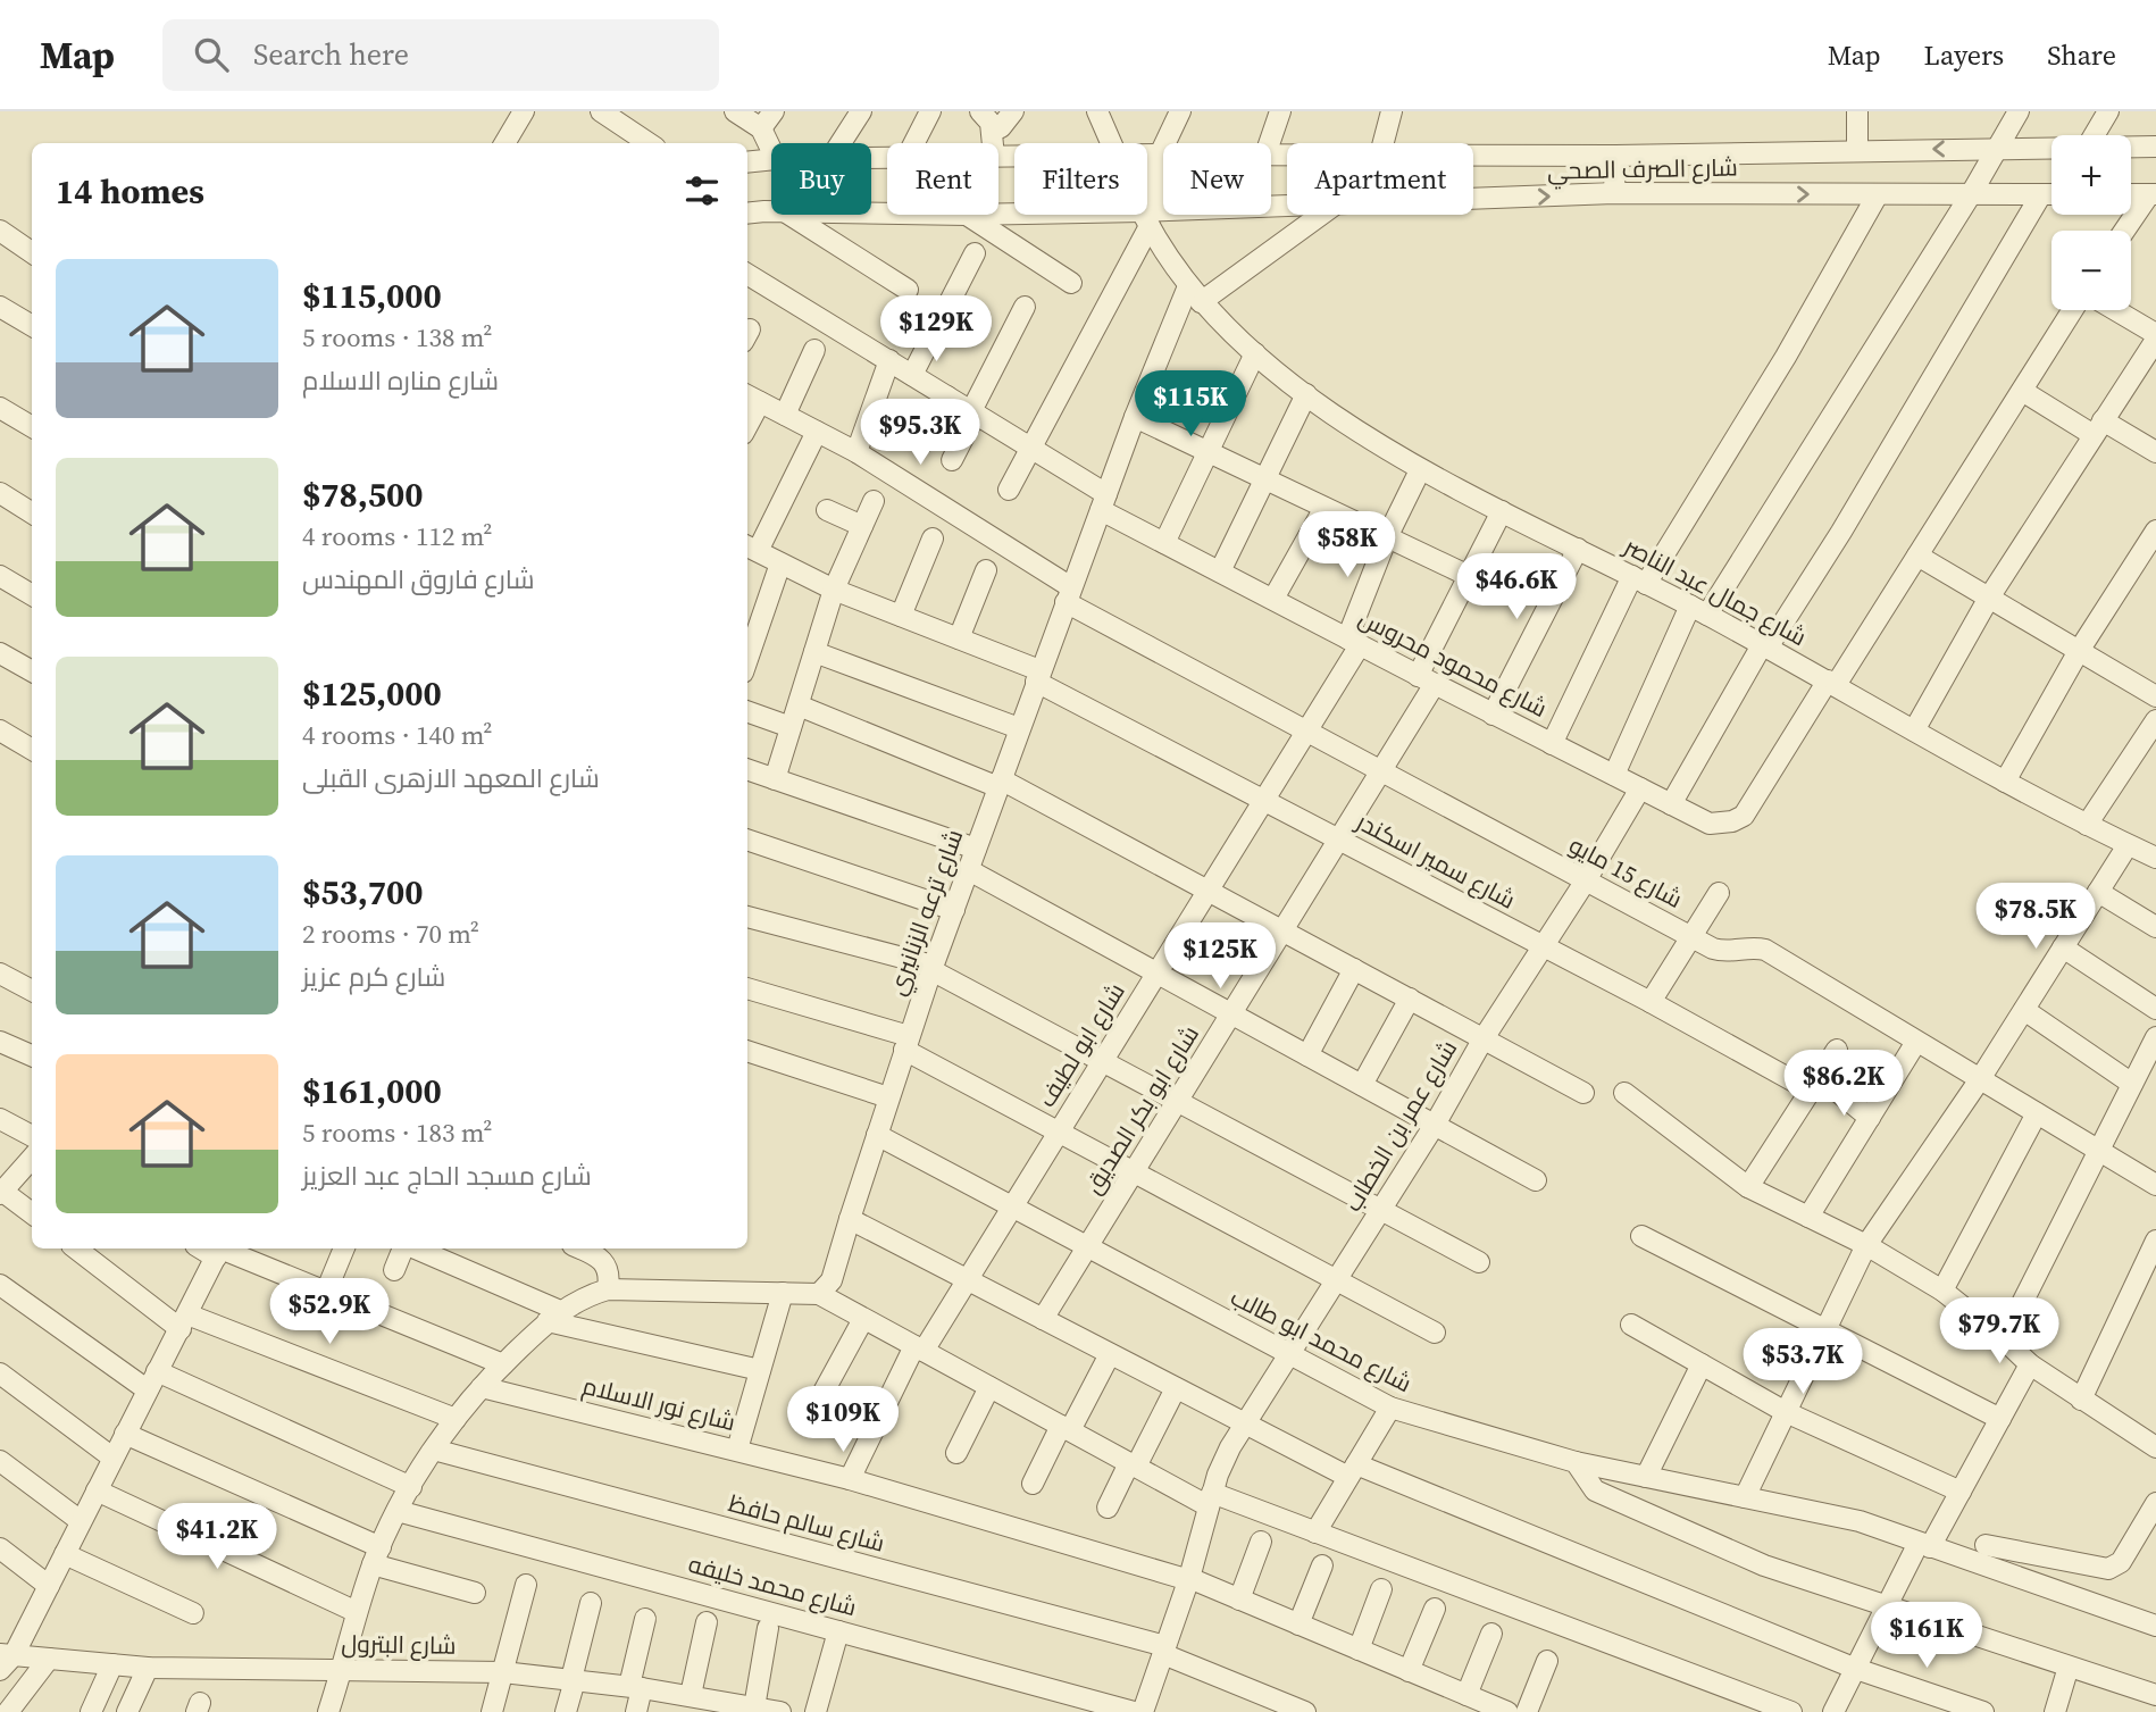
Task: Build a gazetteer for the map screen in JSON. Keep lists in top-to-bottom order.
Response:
{
  "streets": {
    "street": [
      "شارع الصرف الصحي",
      "شارع جمال عبد الناصر",
      "شارع محمود محروس",
      "شارع سمير اسكندر",
      "شارع 15 مايو",
      "شارع ترعه الزنانيري",
      "شارع ابو لطيف",
      "شارع ابو بكر الصديق",
      "شارع عمر بن الخطاب",
      "شارع محمد ابو طالب",
      "شارع نور الاسلام",
      "شارع سالم حافظ",
      "شارع محمد خليفه",
      "شارع البترول"
    ]
  },
  "crossings": [
    ["شارع الصرف الصحي", "شارع جمال عبد الناصر"],
    ["شارع جمال عبد الناصر", "شارع محمود محروس"],
    ["شارع جمال عبد الناصر", "شارع ترعه الزنانيري"],
    ["شارع جمال عبد الناصر", "شارع ابو لطيف"],
    ["شارع جمال عبد الناصر", "شارع ابو بكر الصديق"],
    ["شارع محمود محروس", "شارع ترعه الزنانيري"],
    ["شارع محمود محروس", "شارع ابو لطيف"],
    ["شارع محمود محروس", "شارع ابو بكر الصديق"],
    ["شارع محمود محروس", "شارع عمر بن الخطاب"],
    ["شارع سمير اسكندر", "شارع ترعه الزنانيري"],
    ["شارع سمير اسكندر", "شارع ابو لطيف"],
    ["شارع سمير اسكندر", "شارع ابو بكر الصديق"],
    ["شارع سمير اسكندر", "شارع عمر بن الخطاب"],
    ["شارع 15 مايو", "شارع ترعه الزنانيري"],
    ["شارع 15 مايو", "شارع ابو لطيف"],
    ["شارع 15 مايو", "شارع ابو بكر الصديق"],
    ["شارع 15 مايو", "شارع عمر بن الخطاب"],
    ["شارع ترعه الزنانيري", "شارع محمد ابو طالب"],
    ["شارع ابو لطيف", "شارع محمد ابو طالب"],
    ["شارع ابو لطيف", "شارع نور الاسلام"],
    ["شارع ابو بكر الصديق", "شارع محمد ابو طالب"],
    ["شارع عمر بن الخطاب", "شارع محمد ابو طالب"],
    ["شارع عمر بن الخطاب", "شارع نور الاسلام"],
    ["شارع عمر بن الخطاب", "شارع سالم حافظ"]
  ],
  "page": {
    "header": "Map",
    "search": "Search here",
    "nav": ["Map", "Layers", "Share"],
    "map_buttons": ["+", "−"],
    "chip": [
      "Buy",
      "Rent",
      "Filters",
      "New",
      "Apartment"
    ],
    "heading": "14 homes",
    "list": [
      {
        "name": "$115,000",
        "note": "5 rooms · 138 m² · شارع مناره الاسلام"
      },
      {
        "name": "$78,500",
        "note": "4 rooms · 112 m² · شارع فاروق المهندس"
      },
      {
        "name": "$125,000",
        "note": "4 rooms · 140 m² · شارع المعهد الازهرى القبلى"
      },
      {
        "name": "$53,700",
        "note": "2 rooms · 70 m² · شارع كرم عزيز"
      },
      {
        "name": "$161,000",
        "note": "5 rooms · 183 m² · شارع مسجد الحاج عبد العزيز"
      }
    ],
    "price": [
      "$129K",
      "$115K",
      "$95.3K",
      "$58K",
      "$46.6K",
      "$78.5K",
      "$125K",
      "$86.2K",
      "$52.9K",
      "$79.7K",
      "$53.7K",
      "$109K",
      "$41.2K",
      "$161K"
    ]
  }
}
